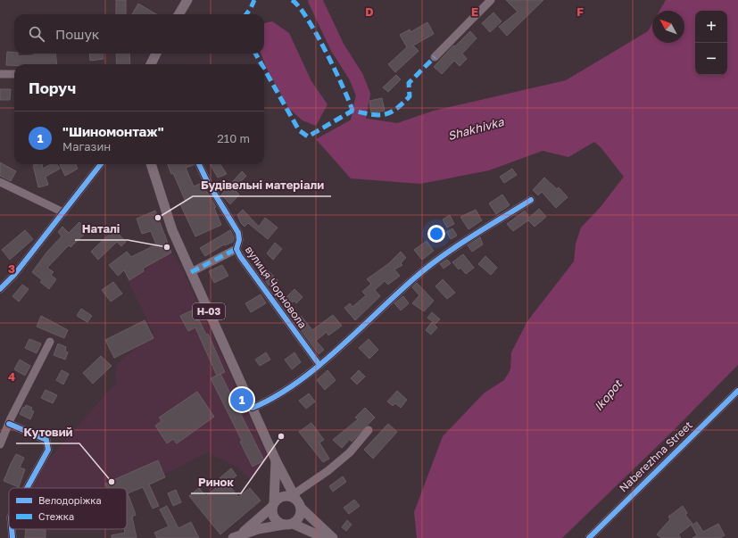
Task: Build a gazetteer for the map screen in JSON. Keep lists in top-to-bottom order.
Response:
{
  "streets": {
    "main road": ["Н-03"],
    "street": ["вулиця Чорновола", "Naberezhna Street"]
  },
  "water": ["Shakhivka", "Ikopot"],
  "places": [
    "Будівельні матеріали",
    "Наталі",
    "Ринок",
    "Кутовий"
  ],
  "legend": ["Велодоріжка", "Стежка"],
  "north": "top left",
  "page": {
    "map_buttons": ["+", "−"],
    "search": "Пошук",
    "heading": "Поруч",
    "list": [
      {
        "mark": "1",
        "name": "\"Шиномонтаж\"",
        "note": "Магазин",
        "value": "210 m"
      }
    ],
    "pins": "1"
  },
  "grid": {
    "columns": ["D", "E", "F"],
    "rows": ["3", "4"]
  }
}
